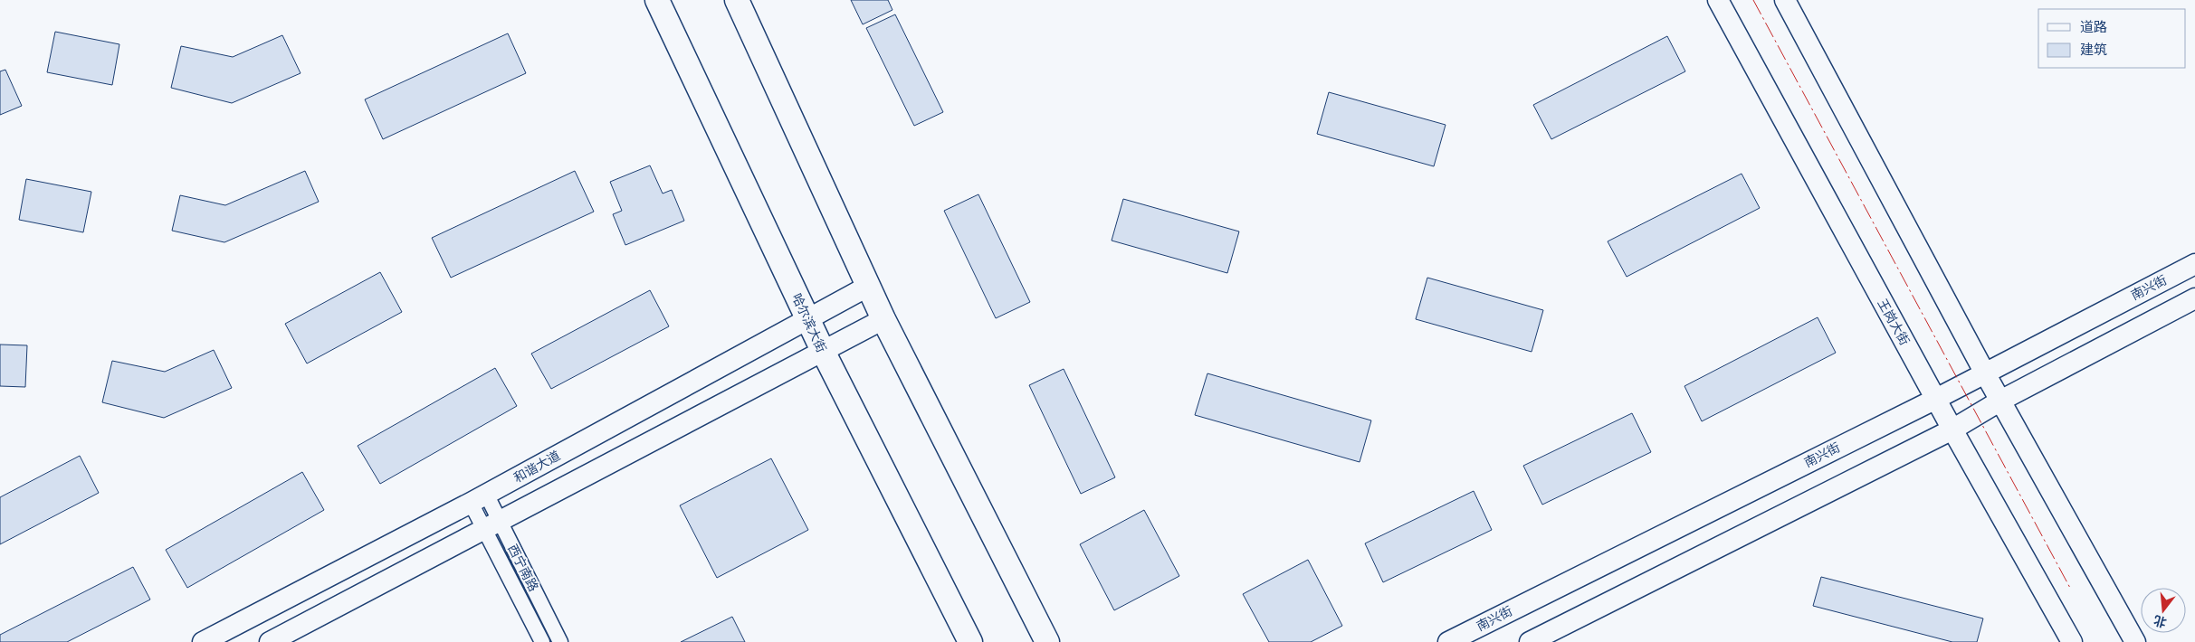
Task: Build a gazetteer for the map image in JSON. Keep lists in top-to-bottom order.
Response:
{
  "streets": {
    "main road": [
      "南兴街",
      "王岗大街",
      "哈尔滨大街",
      "和谐大道"
    ],
    "street": ["西宁南路"]
  },
  "crossings": [
    ["南兴街", "王岗大街"],
    ["哈尔滨大街", "和谐大道"],
    ["和谐大道", "西宁南路"]
  ],
  "legend": ["道路", "建筑"],
  "north": "bottom"
}
